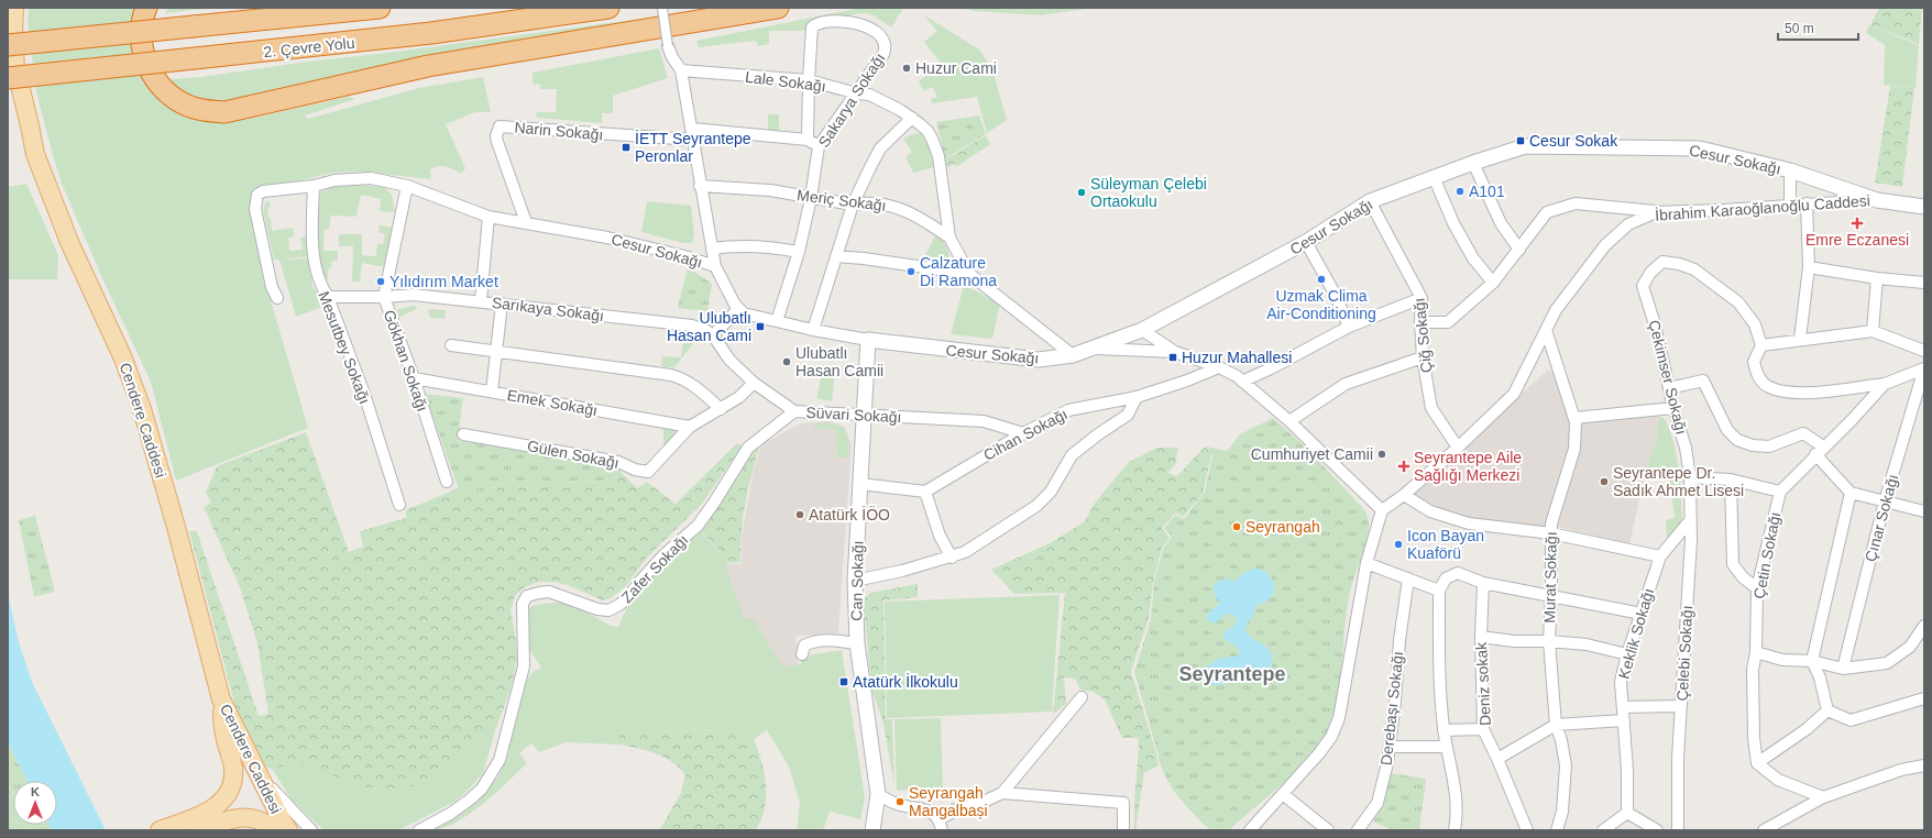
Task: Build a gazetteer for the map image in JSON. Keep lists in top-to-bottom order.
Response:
{
  "streets": {
    "highway": ["2. Çevre Yolu"],
    "main road": ["Cendere Caddesi"],
    "street": [
      "Lale Sokağı",
      "Sakarya Sokağı",
      "Narin Sokağı",
      "Cesur Sokağı",
      "Meriç Sokağı",
      "İbrahim Karaoğlanoğlu Caddesi",
      "Sarıkaya Sokağı",
      "Çiğ Sokağı",
      "Mesutbey Sokağı",
      "Gökhan Sokağı",
      "Çekimser Sokağı",
      "Emek Sokağı",
      "Süvari Sokağı",
      "Cihan Sokağı",
      "Gülen Sokağı",
      "Çınar Sokağı",
      "Çetin Sokağı",
      "Zafer Sokağı",
      "Murat Sokağı",
      "Can Sokağı",
      "Keklik Sokağı",
      "Çelebi Sokağı",
      "Deniz sokak",
      "Derebaşı Sokağı"
    ]
  },
  "crossings": [
    ["Lale Sokağı", "Sakarya Sokağı"],
    ["Lale Sokağı", "Meriç Sokağı"],
    ["Sakarya Sokağı", "Cesur Sokağı"],
    ["Sakarya Sokağı", "Meriç Sokağı"],
    ["Narin Sokağı", "Cesur Sokağı"],
    ["Cesur Sokağı", "İbrahim Karaoğlanoğlu Caddesi"],
    ["Cesur Sokağı", "Çiğ Sokağı"],
    ["Cesur Sokağı", "Mesutbey Sokağı"],
    ["Cesur Sokağı", "Gökhan Sokağı"],
    ["Cesur Sokağı", "Can Sokağı"],
    ["İbrahim Karaoğlanoğlu Caddesi", "Çiğ Sokağı"],
    ["İbrahim Karaoğlanoğlu Caddesi", "Murat Sokağı"],
    ["Sarıkaya Sokağı", "Mesutbey Sokağı"],
    ["Sarıkaya Sokağı", "Gökhan Sokağı"],
    ["Sarıkaya Sokağı", "Süvari Sokağı"],
    ["Gökhan Sokağı", "Emek Sokağı"],
    ["Çekimser Sokağı", "Çelebi Sokağı"],
    ["Emek Sokağı", "Gülen Sokağı"],
    ["Süvari Sokağı", "Cihan Sokağı"],
    ["Süvari Sokağı", "Gülen Sokağı"],
    ["Süvari Sokağı", "Zafer Sokağı"],
    ["Süvari Sokağı", "Can Sokağı"],
    ["Çınar Sokağı", "Çetin Sokağı"],
    ["Keklik Sokağı", "Çelebi Sokağı"]
  ],
  "districts": ["Seyrantepe"],
  "places": {
    "other": [
      "Huzur Cami",
      "A101",
      "Süleyman Çelebi Ortaokulu",
      "Calzature Di Ramona",
      "Uzmak Clima Air-Conditioning",
      "Yılıdırım Market",
      "Ulubatlı Hasan Camii",
      "Cumhuriyet Camii",
      "Seyrantepe Dr. Sadık Ahmet Lisesi",
      "Atatürk İÖO",
      "Seyrangah",
      "Icon Bayan Kuaförü",
      "Seyrangah Mangalbași"
    ],
    "transit": [
      "Cesur Sokak",
      "İETT Seyrantepe Peronlar",
      "Ulubatlı Hasan Cami",
      "Huzur Mahallesi",
      "Atatürk İlkokulu"
    ],
    "health": ["Emre Eczanesi", "Seyrantepe Aile Sağlığı Merkezi"]
  },
  "scale_bar": "50 m",
  "north": "top"
}
